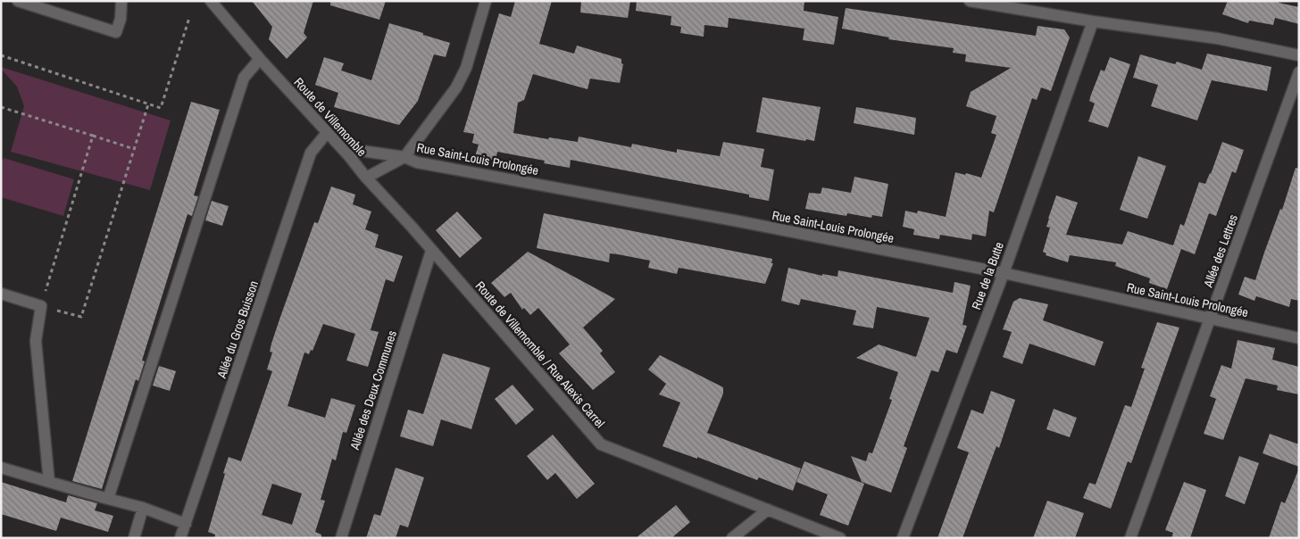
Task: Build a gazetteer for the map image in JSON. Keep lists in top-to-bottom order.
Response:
{
  "streets": {
    "street": [
      "Route de Villemomble",
      "Rue Saint-Louis Prolongée",
      "Allée des Lettres",
      "Rue de la Butte",
      "Allée du Gros Buisson",
      "Route de Villemomble / Rue Alexis Carrel",
      "Allée des Deux Communes"
    ]
  },
  "crossings": [
    ["Route de Villemomble", "Rue Saint-Louis Prolongée"],
    ["Route de Villemomble", "Allée du Gros Buisson"],
    ["Route de Villemomble", "Route de Villemomble / Rue Alexis Carrel"],
    ["Route de Villemomble", "Allée des Deux Communes"],
    ["Rue Saint-Louis Prolongée", "Allée des Lettres"],
    ["Rue Saint-Louis Prolongée", "Rue de la Butte"],
    ["Route de Villemomble / Rue Alexis Carrel", "Allée des Deux Communes"]
  ]
}
